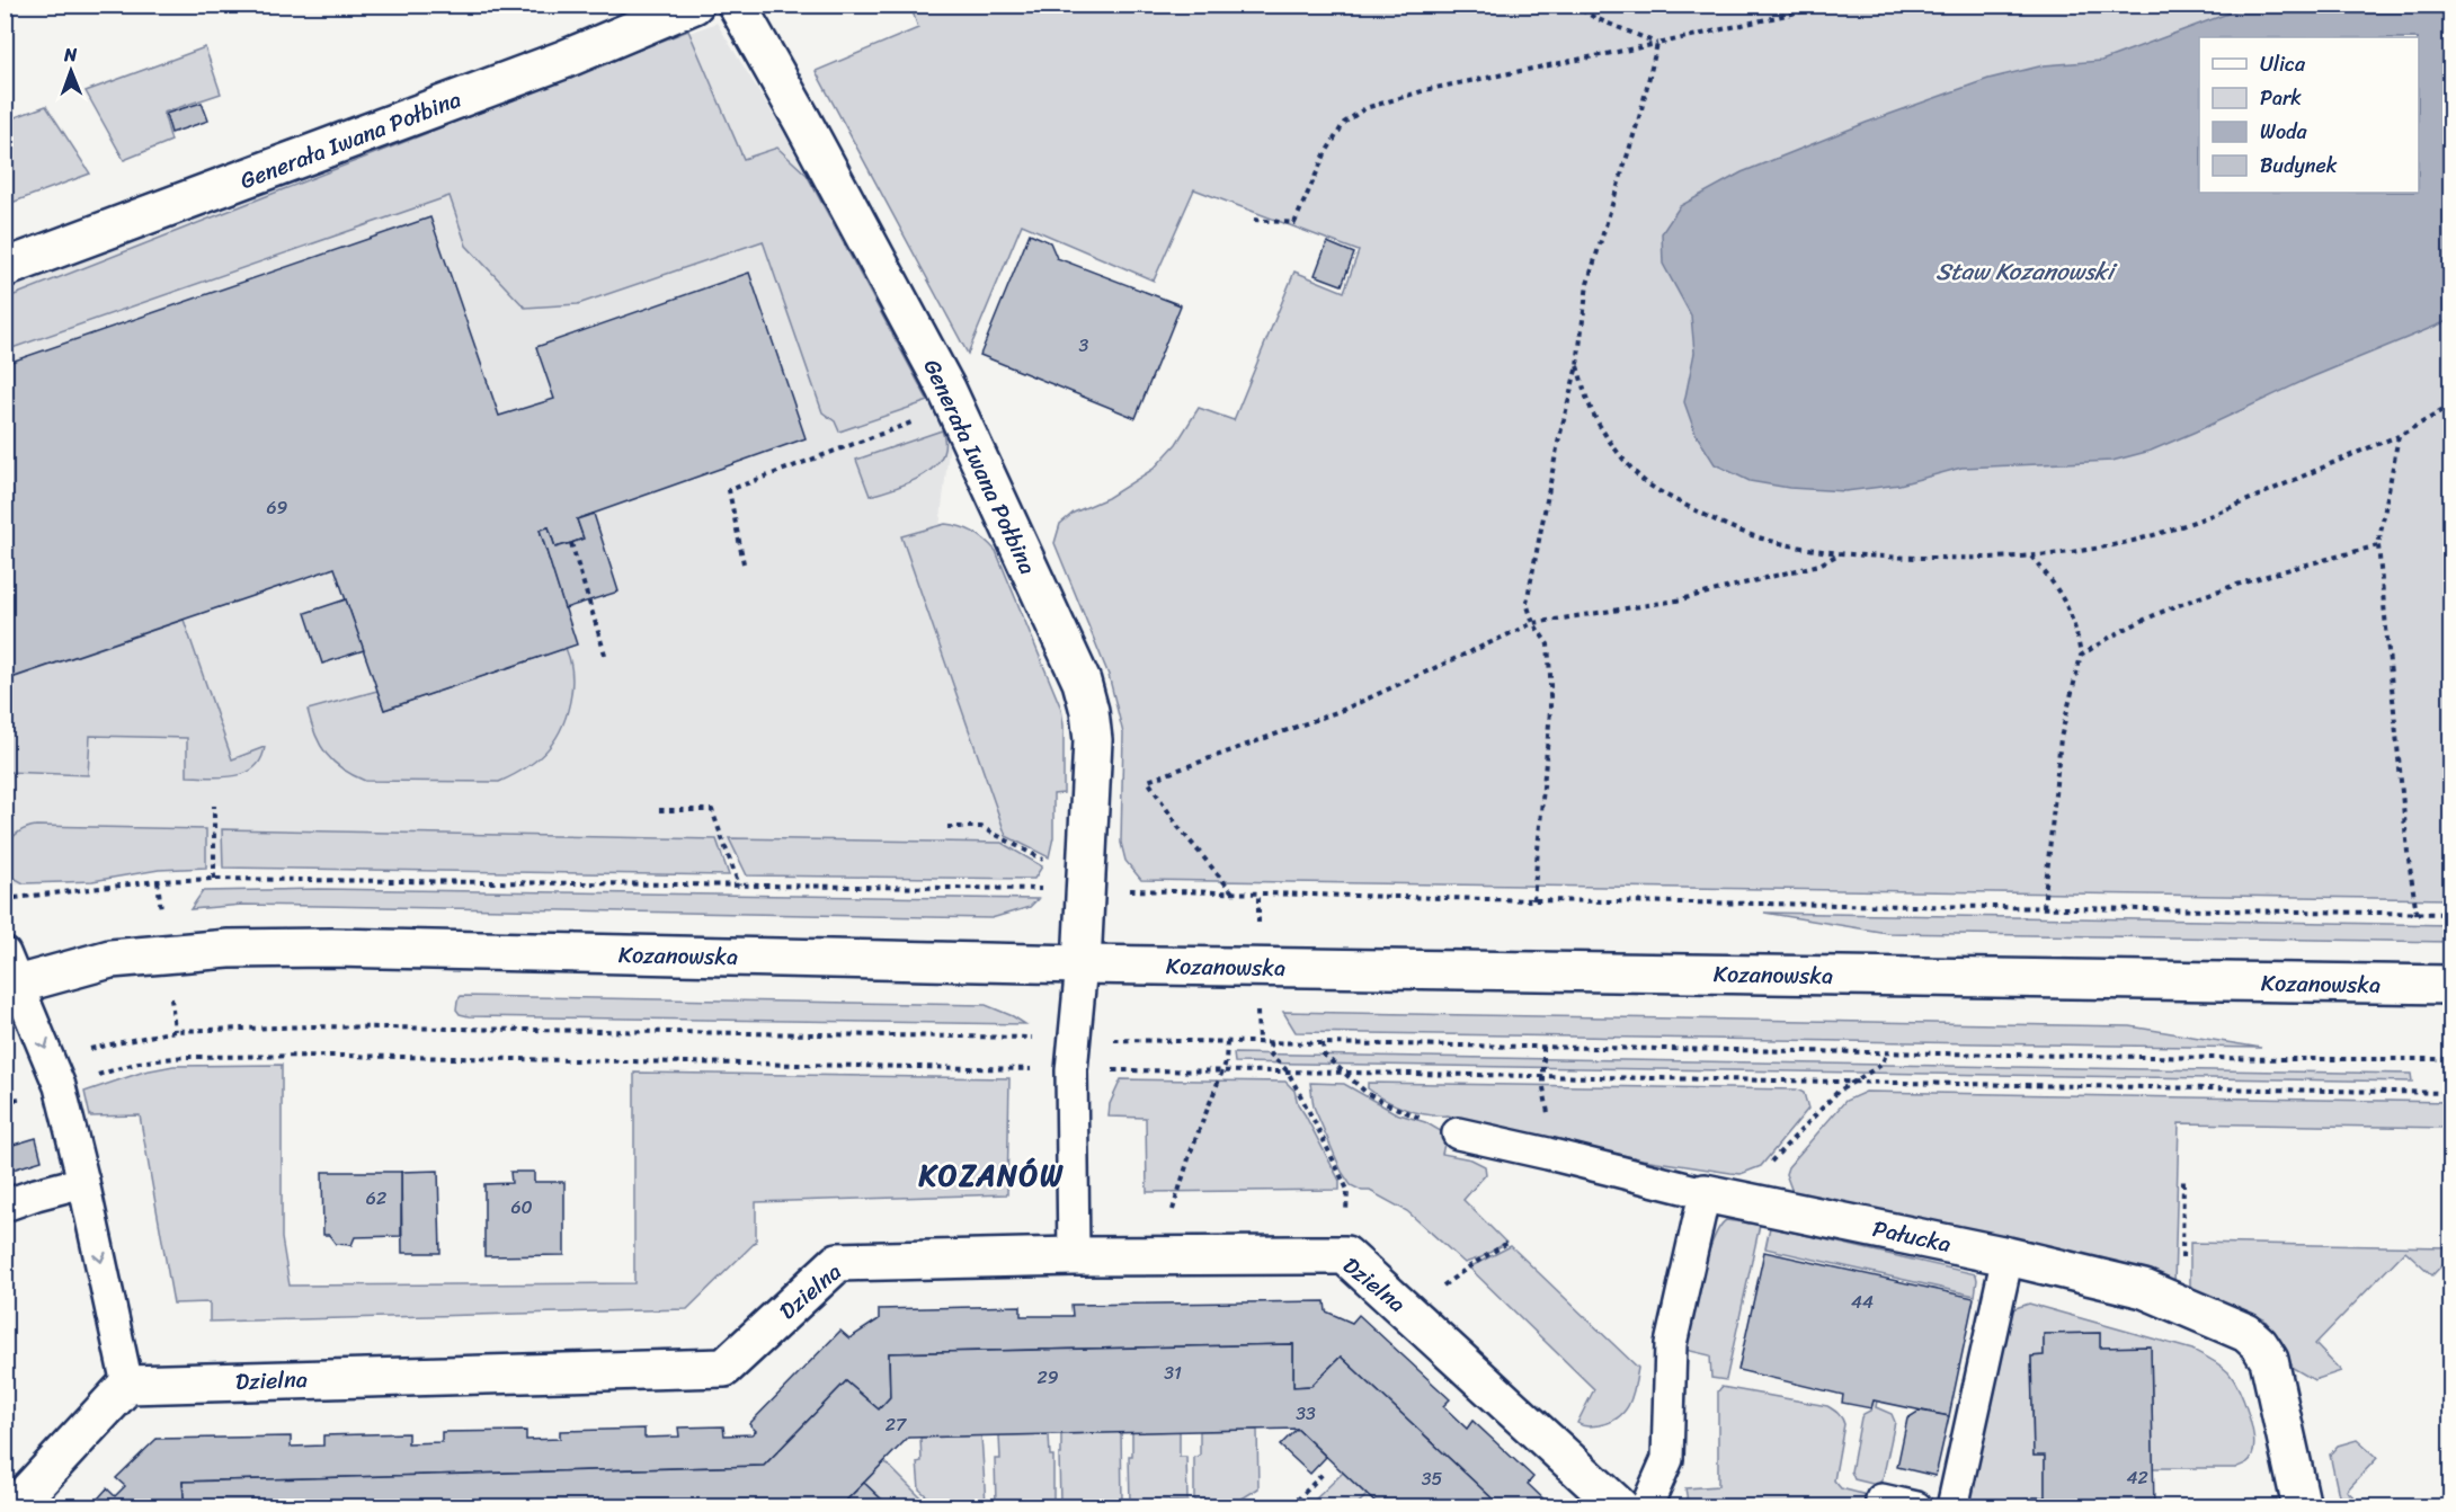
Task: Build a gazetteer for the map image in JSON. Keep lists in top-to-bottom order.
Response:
{
  "streets": {
    "street": [
      "Generała Iwana Połbina",
      "Kozanowska",
      "Pałucka",
      "Dzielna"
    ]
  },
  "crossings": [
    ["Generała Iwana Połbina", "Kozanowska"]
  ],
  "districts": ["KOZANÓW"],
  "water": ["Staw Kozanowski"],
  "house_numbers": [
    "3",
    "69",
    "62",
    "60",
    "44",
    "31",
    "29",
    "33",
    "27",
    "42",
    "35"
  ],
  "legend": [
    "Ulica",
    "Park",
    "Woda",
    "Budynek"
  ],
  "north": "top"
}
